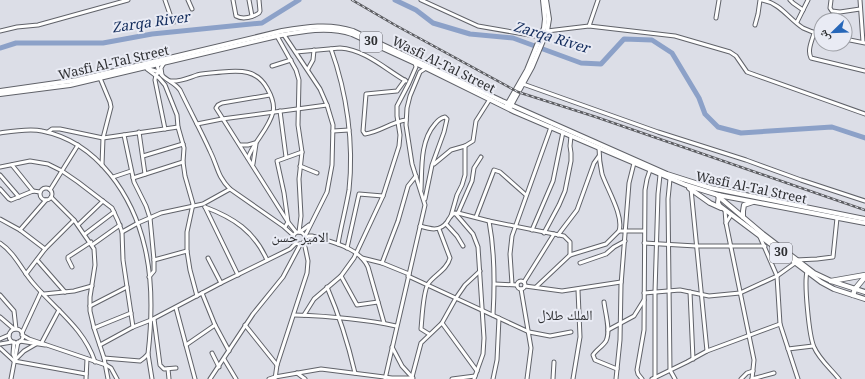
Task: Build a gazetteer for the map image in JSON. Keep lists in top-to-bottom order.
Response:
{
  "streets": {
    "main road": ["30", "Wasfi Al-Tal Street"]
  },
  "crossings": [
    ["30", "Wasfi Al-Tal Street"]
  ],
  "districts": ["الامير حسن", "الملك طلال"],
  "water": ["Zarqa River"],
  "north": "bottom left"
}
